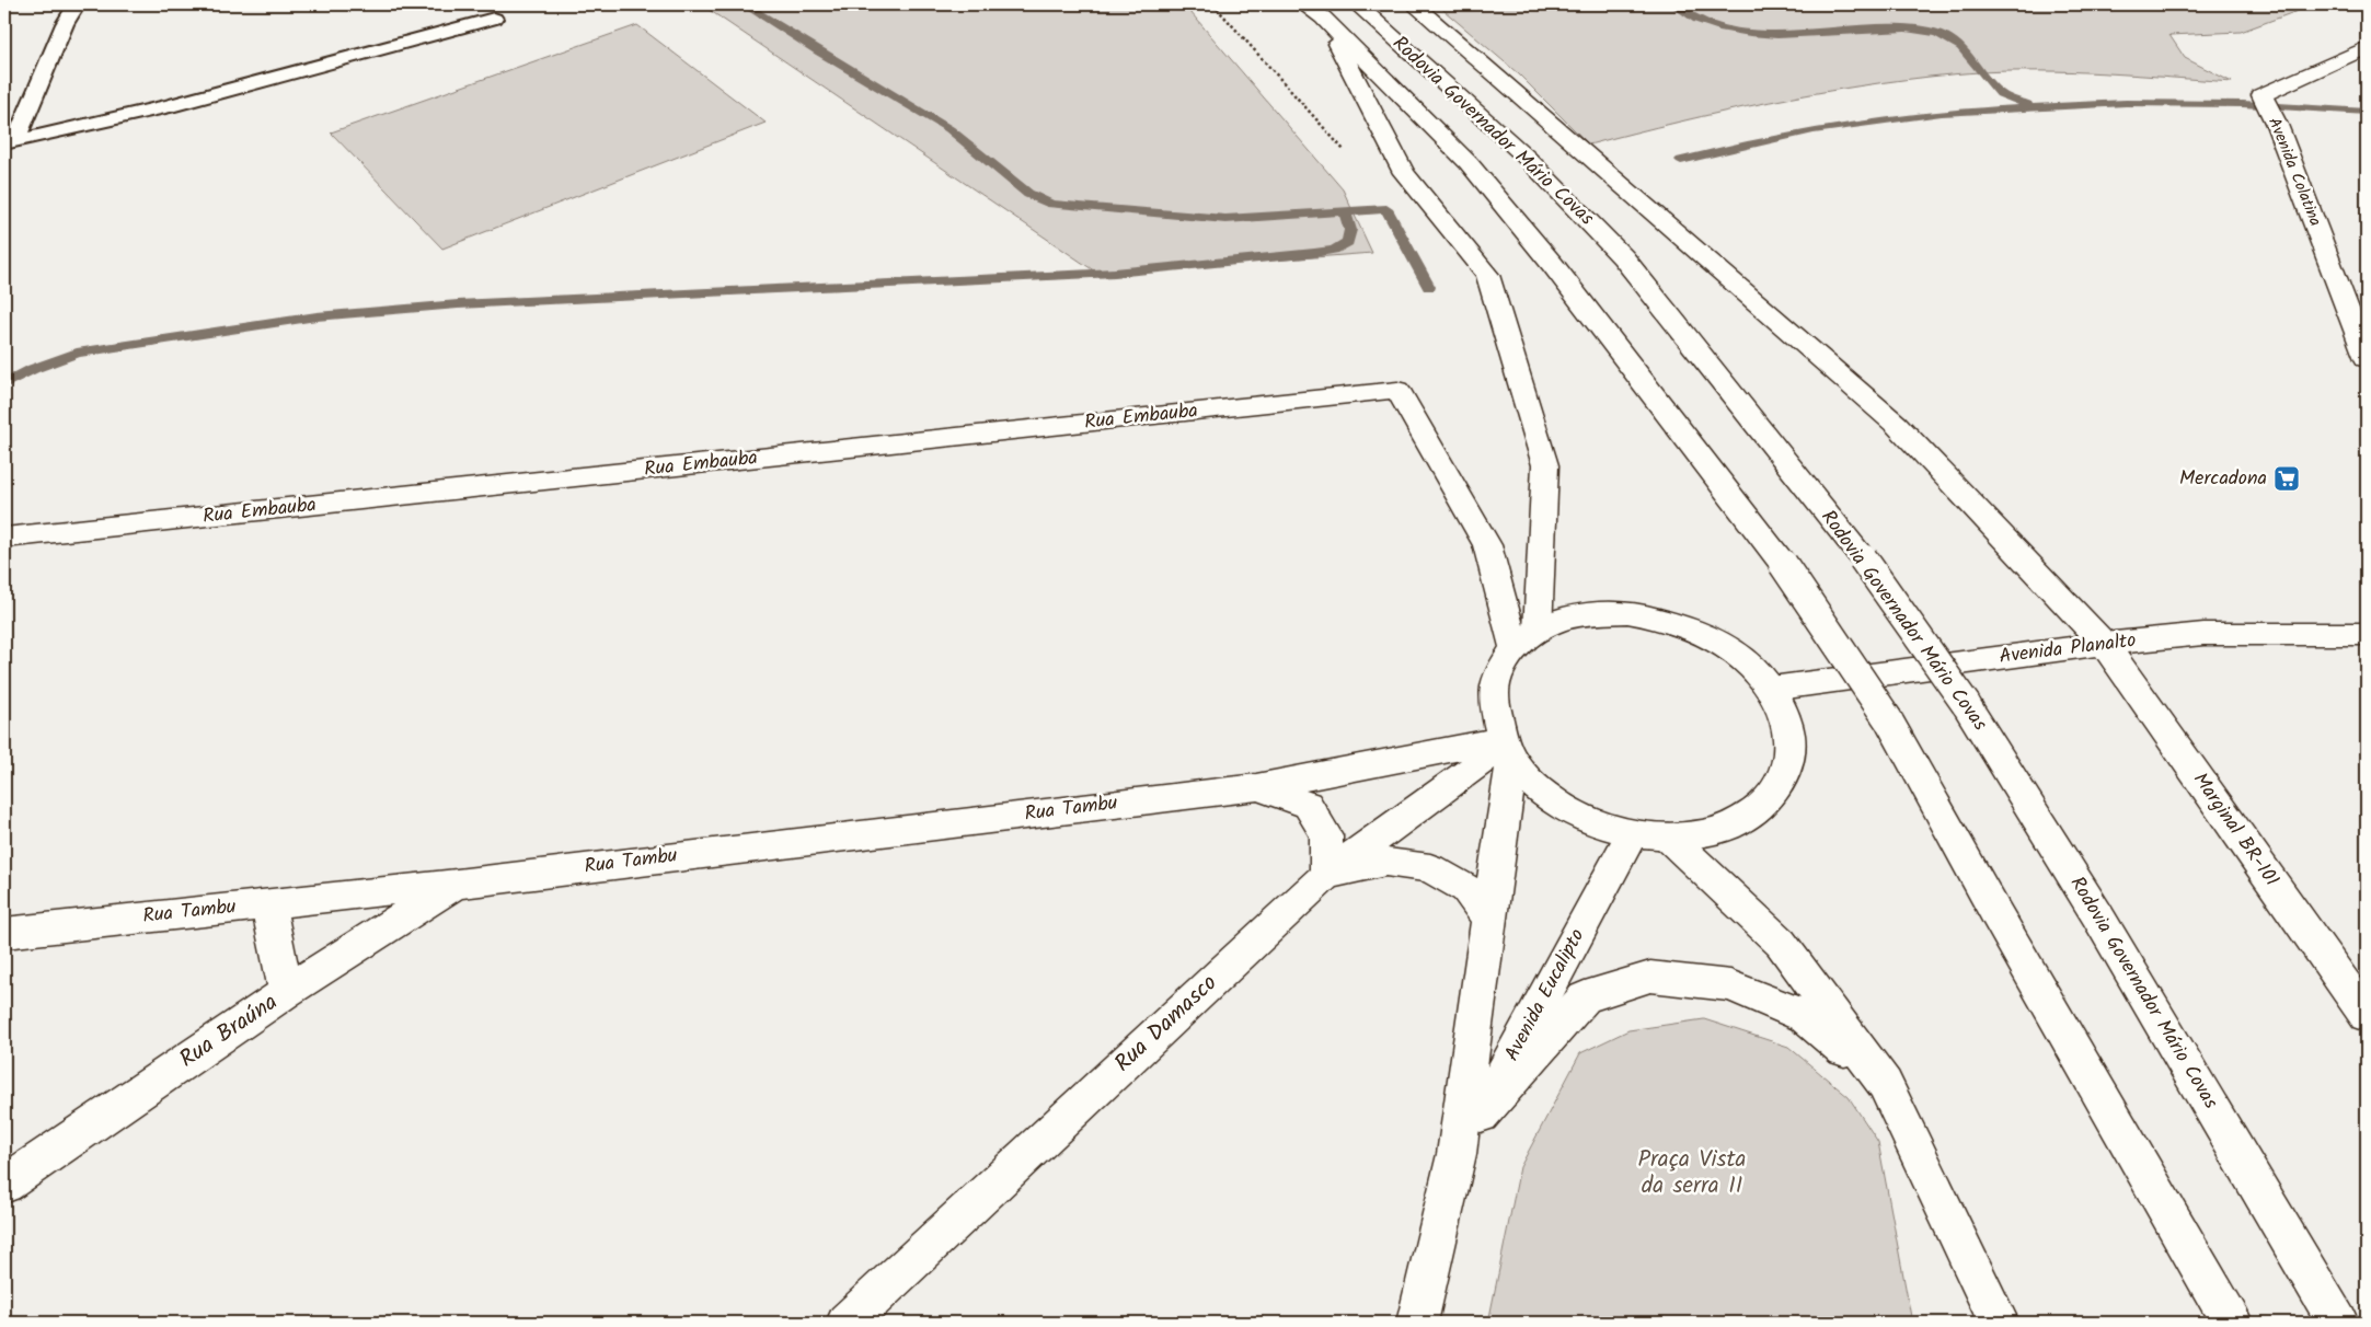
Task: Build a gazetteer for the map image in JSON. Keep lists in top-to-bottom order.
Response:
{
  "streets": {
    "street": [
      "Rodovia Governador Mário Covas",
      "Avenida Colatina",
      "Rua Embauba",
      "Avenida Planalto",
      "Rua Tambu",
      "Marginal BR-101",
      "Avenida Eucalipto",
      "Rua Damasco",
      "Rua Braúna"
    ]
  },
  "crossings": [
    ["Avenida Planalto", "Marginal BR-101"],
    ["Rua Tambu", "Avenida Eucalipto"],
    ["Rua Tambu", "Rua Damasco"],
    ["Rua Tambu", "Rua Braúna"],
    ["Avenida Eucalipto", "Rua Damasco"]
  ],
  "parks": ["Praça Vista da serra II"],
  "places": {
    "supermarket": ["Mercadona"]
  }
}
